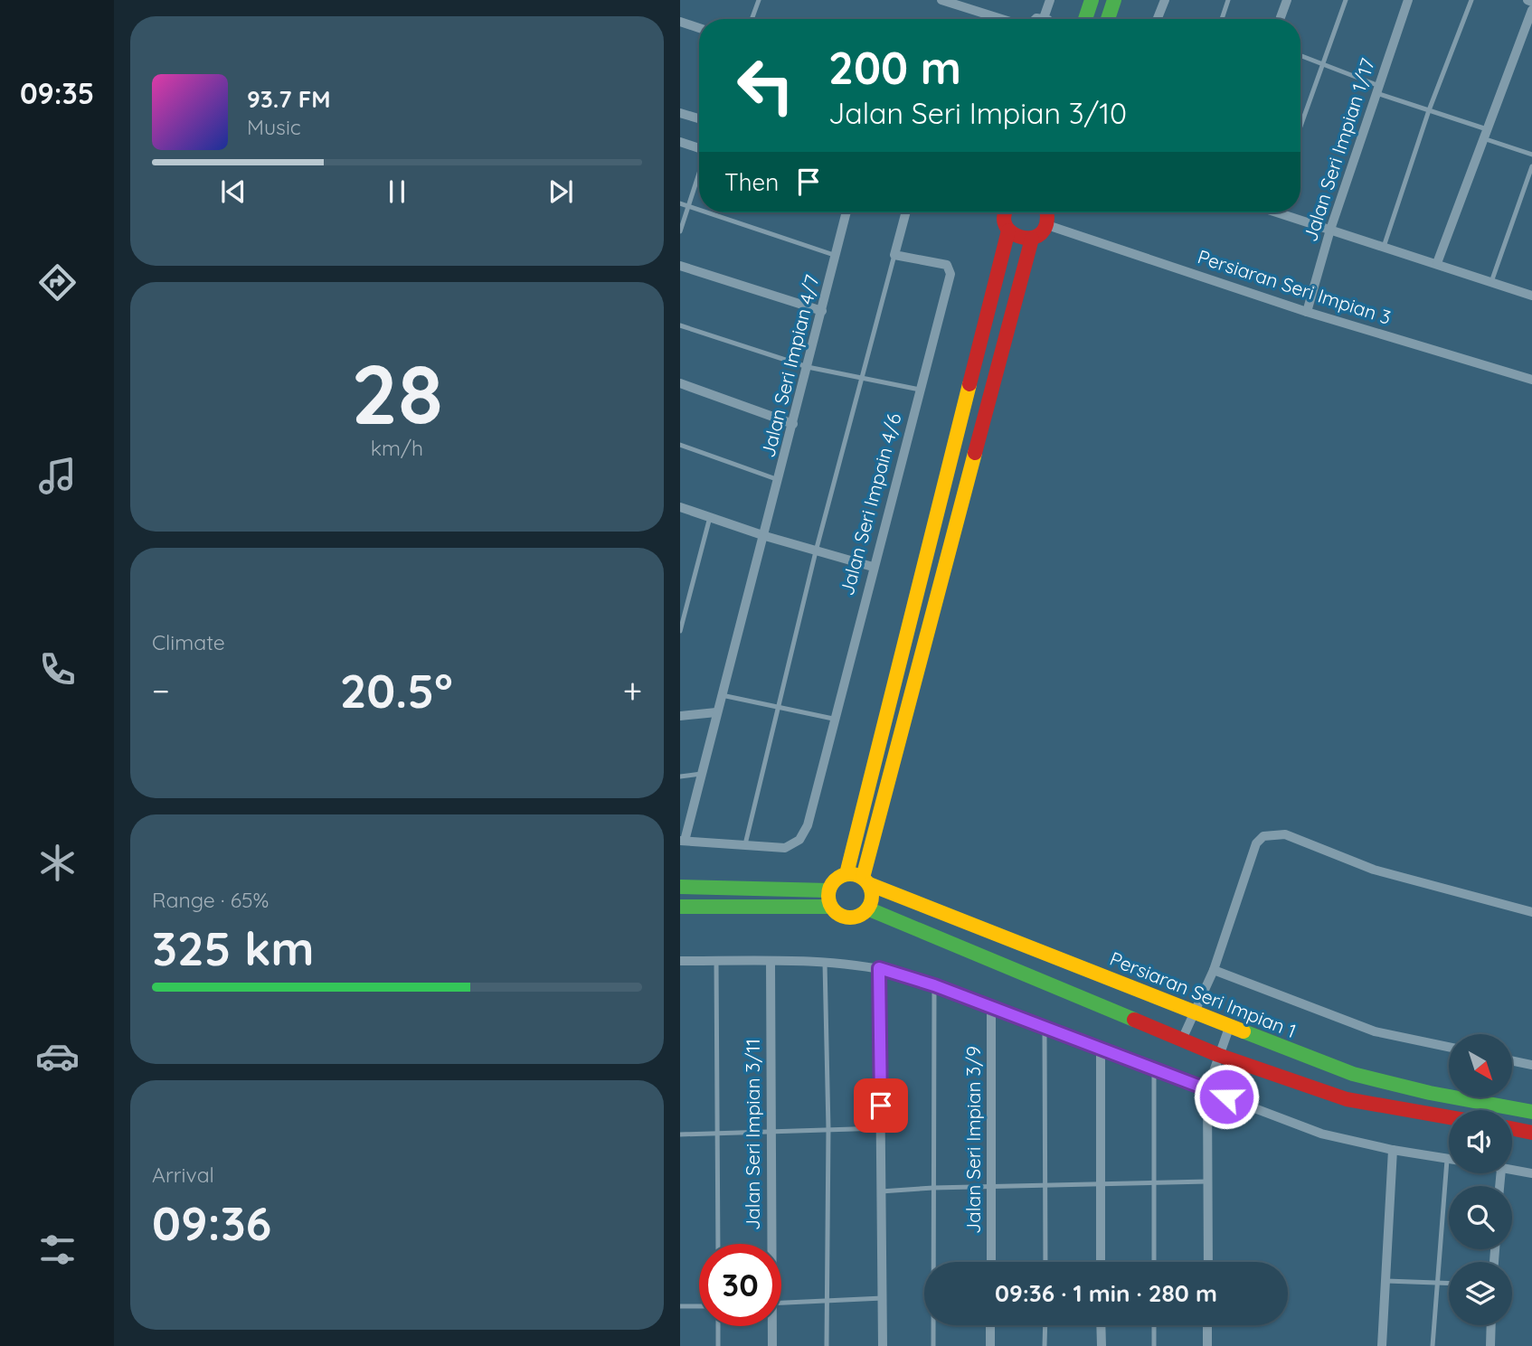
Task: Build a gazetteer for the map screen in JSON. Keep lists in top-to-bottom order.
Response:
{
  "streets": {
    "street": [
      "Jalan Seri Impian 1/17",
      "Persiaran Seri Impian 3",
      "Jalan Seri Impian 4/7",
      "Jalan Seri Impain 4/6",
      "Persiaran Seri Impian 1",
      "Jalan Seri Impian 3/11",
      "Jalan Seri Impian 3/9"
    ]
  },
  "crossings": [
    ["Jalan Seri Impian 1/17", "Persiaran Seri Impian 3"]
  ],
  "north": "bottom right",
  "page": {
    "tabs": "09:35",
    "turn": ["200 m", "Jalan Seri Impian 3/10"],
    "song": ["93.7 FM", "Music"],
    "then": "Then",
    "tile": [
      ["28", "km/h"],
      "Climate",
      ["Range · 65%", "325 km"],
      ["Arrival", "09:36"]
    ],
    "heat": ["−", "20.5°", "+"],
    "limit": "30",
    "trip": "09:36 · 1 min · 280 m"
  }
}
